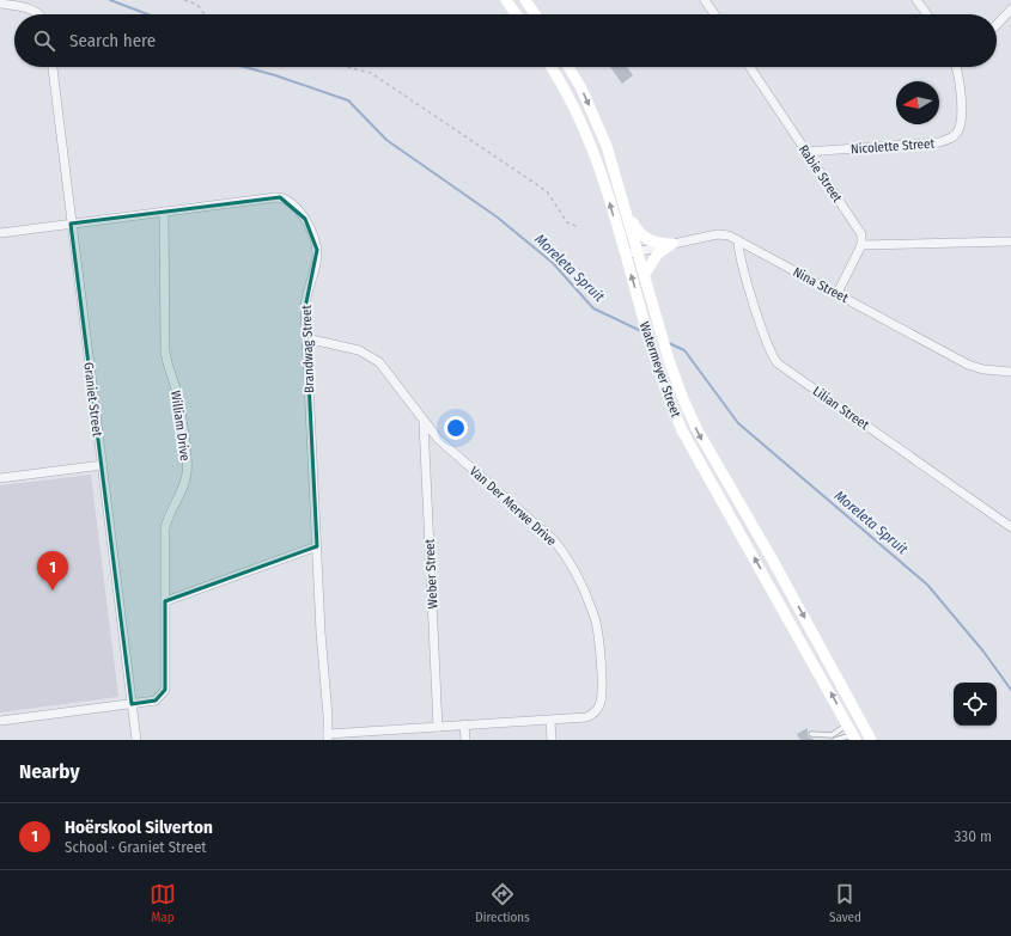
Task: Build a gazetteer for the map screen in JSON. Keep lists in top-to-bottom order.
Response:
{
  "streets": {
    "main road": ["Watermeyer Street"],
    "street": [
      "Nicolette Street",
      "Rabie Street",
      "Nina Street",
      "Brandwag Street",
      "Graniet Street",
      "Lilian Street",
      "William Drive",
      "Van Der Merwe Drive",
      "Weber Street"
    ]
  },
  "crossings": [
    ["Nicolette Street", "Rabie Street"],
    ["Nina Street", "Watermeyer Street"],
    ["Nina Street", "Lilian Street"],
    ["Brandwag Street", "Graniet Street"],
    ["Brandwag Street", "William Drive"],
    ["Brandwag Street", "Van Der Merwe Drive"],
    ["Graniet Street", "William Drive"],
    ["Van Der Merwe Drive", "Weber Street"]
  ],
  "water": ["Moreleta Spruit"],
  "north": "left",
  "page": {
    "search": "Search here",
    "pins": "1",
    "heading": "Nearby",
    "list": [
      {
        "mark": "1",
        "name": "Hoërskool Silverton",
        "note": "School · Graniet Street",
        "value": "330 m"
      }
    ],
    "nav": ["Map", "Directions", "Saved"]
  }
}
